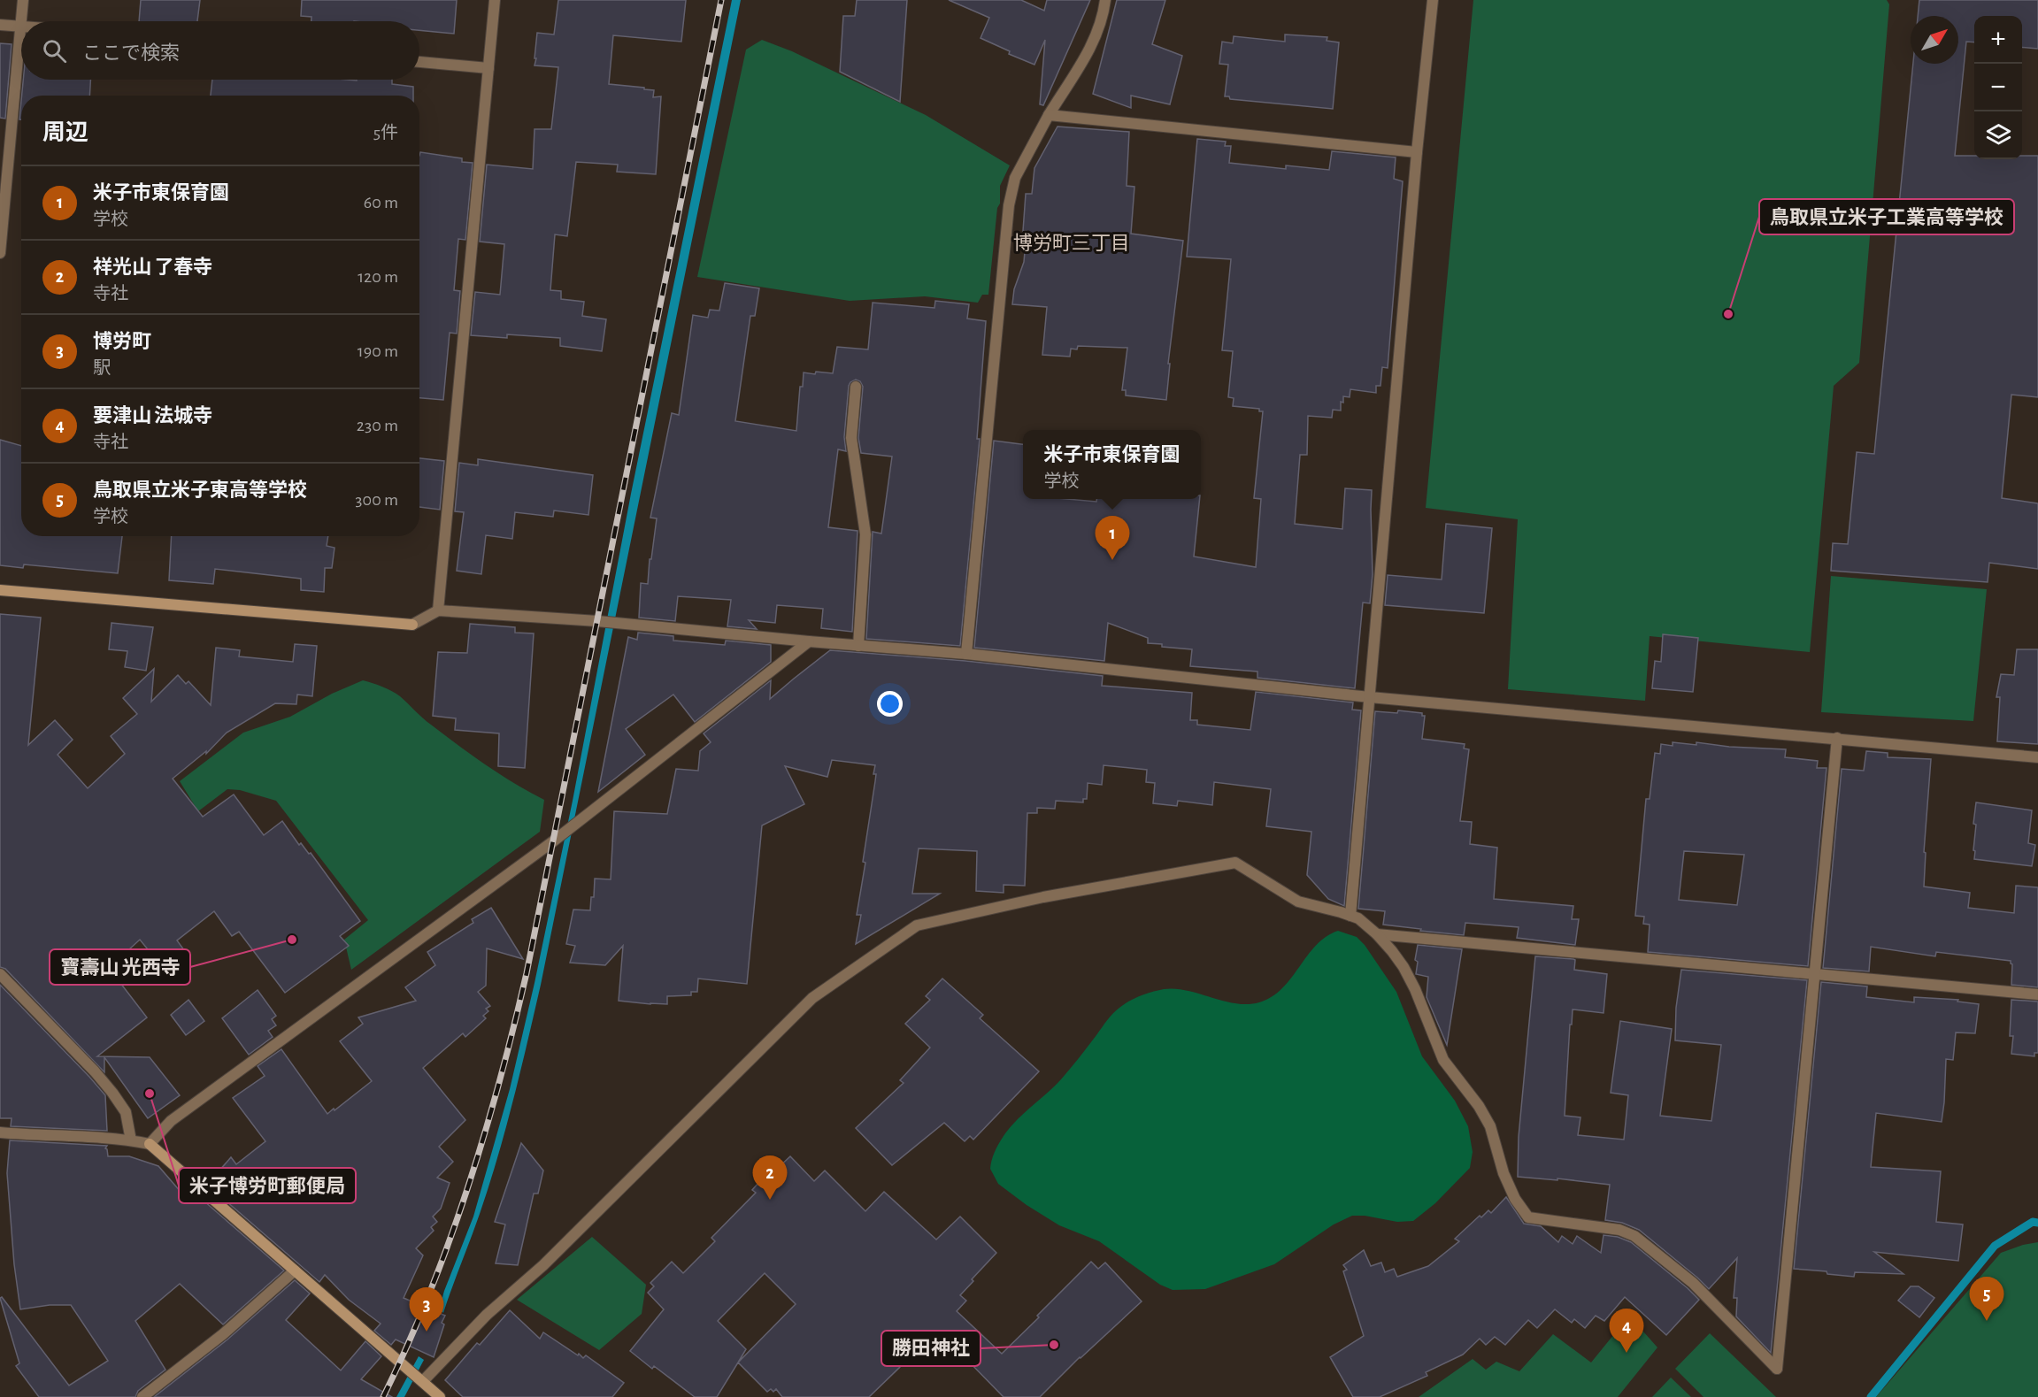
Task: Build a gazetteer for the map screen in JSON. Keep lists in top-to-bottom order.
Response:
{
  "districts": ["博労町三丁目"],
  "places": [
    "鳥取県立米子工業高等学校",
    "寶壽山 光西寺",
    "米子博労町郵便局",
    "勝田神社"
  ],
  "north": "top right",
  "page": {
    "map_buttons": ["+", "−"],
    "search": "ここで検索",
    "heading": ["周辺", "5件"],
    "list": [
      {
        "mark": "1",
        "name": "米子市東保育園",
        "note": "学校",
        "value": "60 m"
      },
      {
        "mark": "2",
        "name": "祥光山 了春寺",
        "note": "寺社",
        "value": "120 m"
      },
      {
        "mark": "3",
        "name": "博労町",
        "note": "駅",
        "value": "190 m"
      },
      {
        "mark": "4",
        "name": "要津山 法城寺",
        "note": "寺社",
        "value": "230 m"
      },
      {
        "mark": "5",
        "name": "鳥取県立米子東高等学校",
        "note": "学校",
        "value": "300 m"
      }
    ],
    "popup": ["米子市東保育園", "学校"],
    "pins": [
      "1",
      "2",
      "5",
      "3",
      "4"
    ]
  }
}
